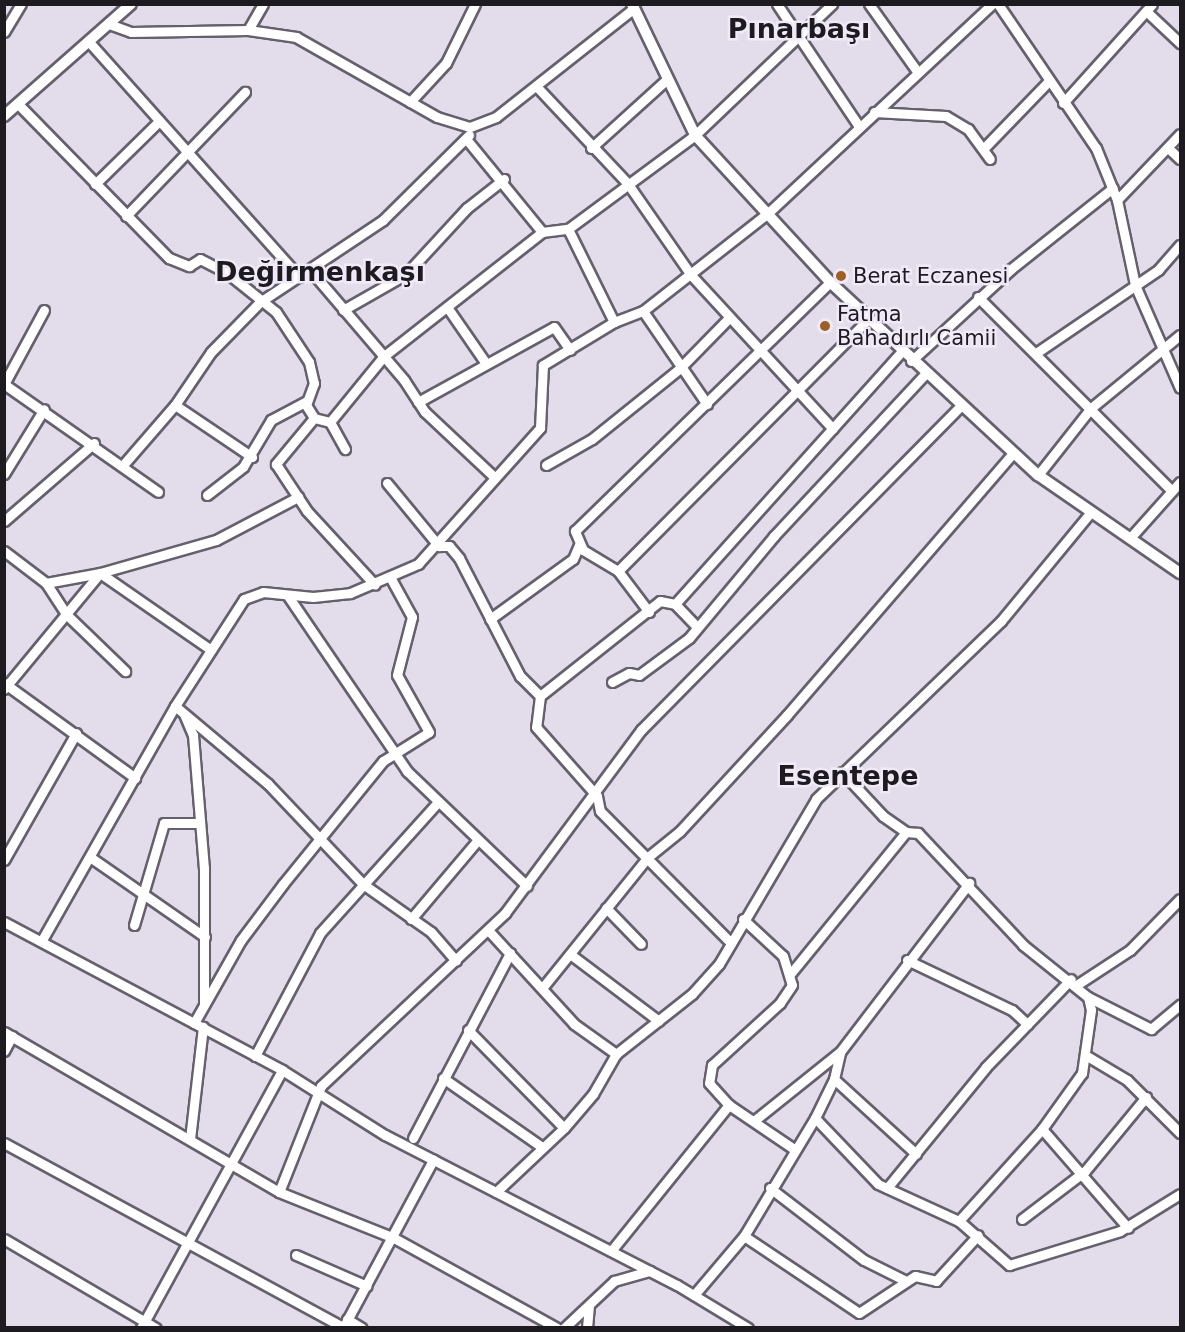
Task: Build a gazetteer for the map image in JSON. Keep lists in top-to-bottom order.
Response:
{
  "districts": ["Pınarbaşı", "Değirmenkaşı", "Esentepe"],
  "places": ["Berat Eczanesi", "Fatma Bahadırlı Camii"]
}
